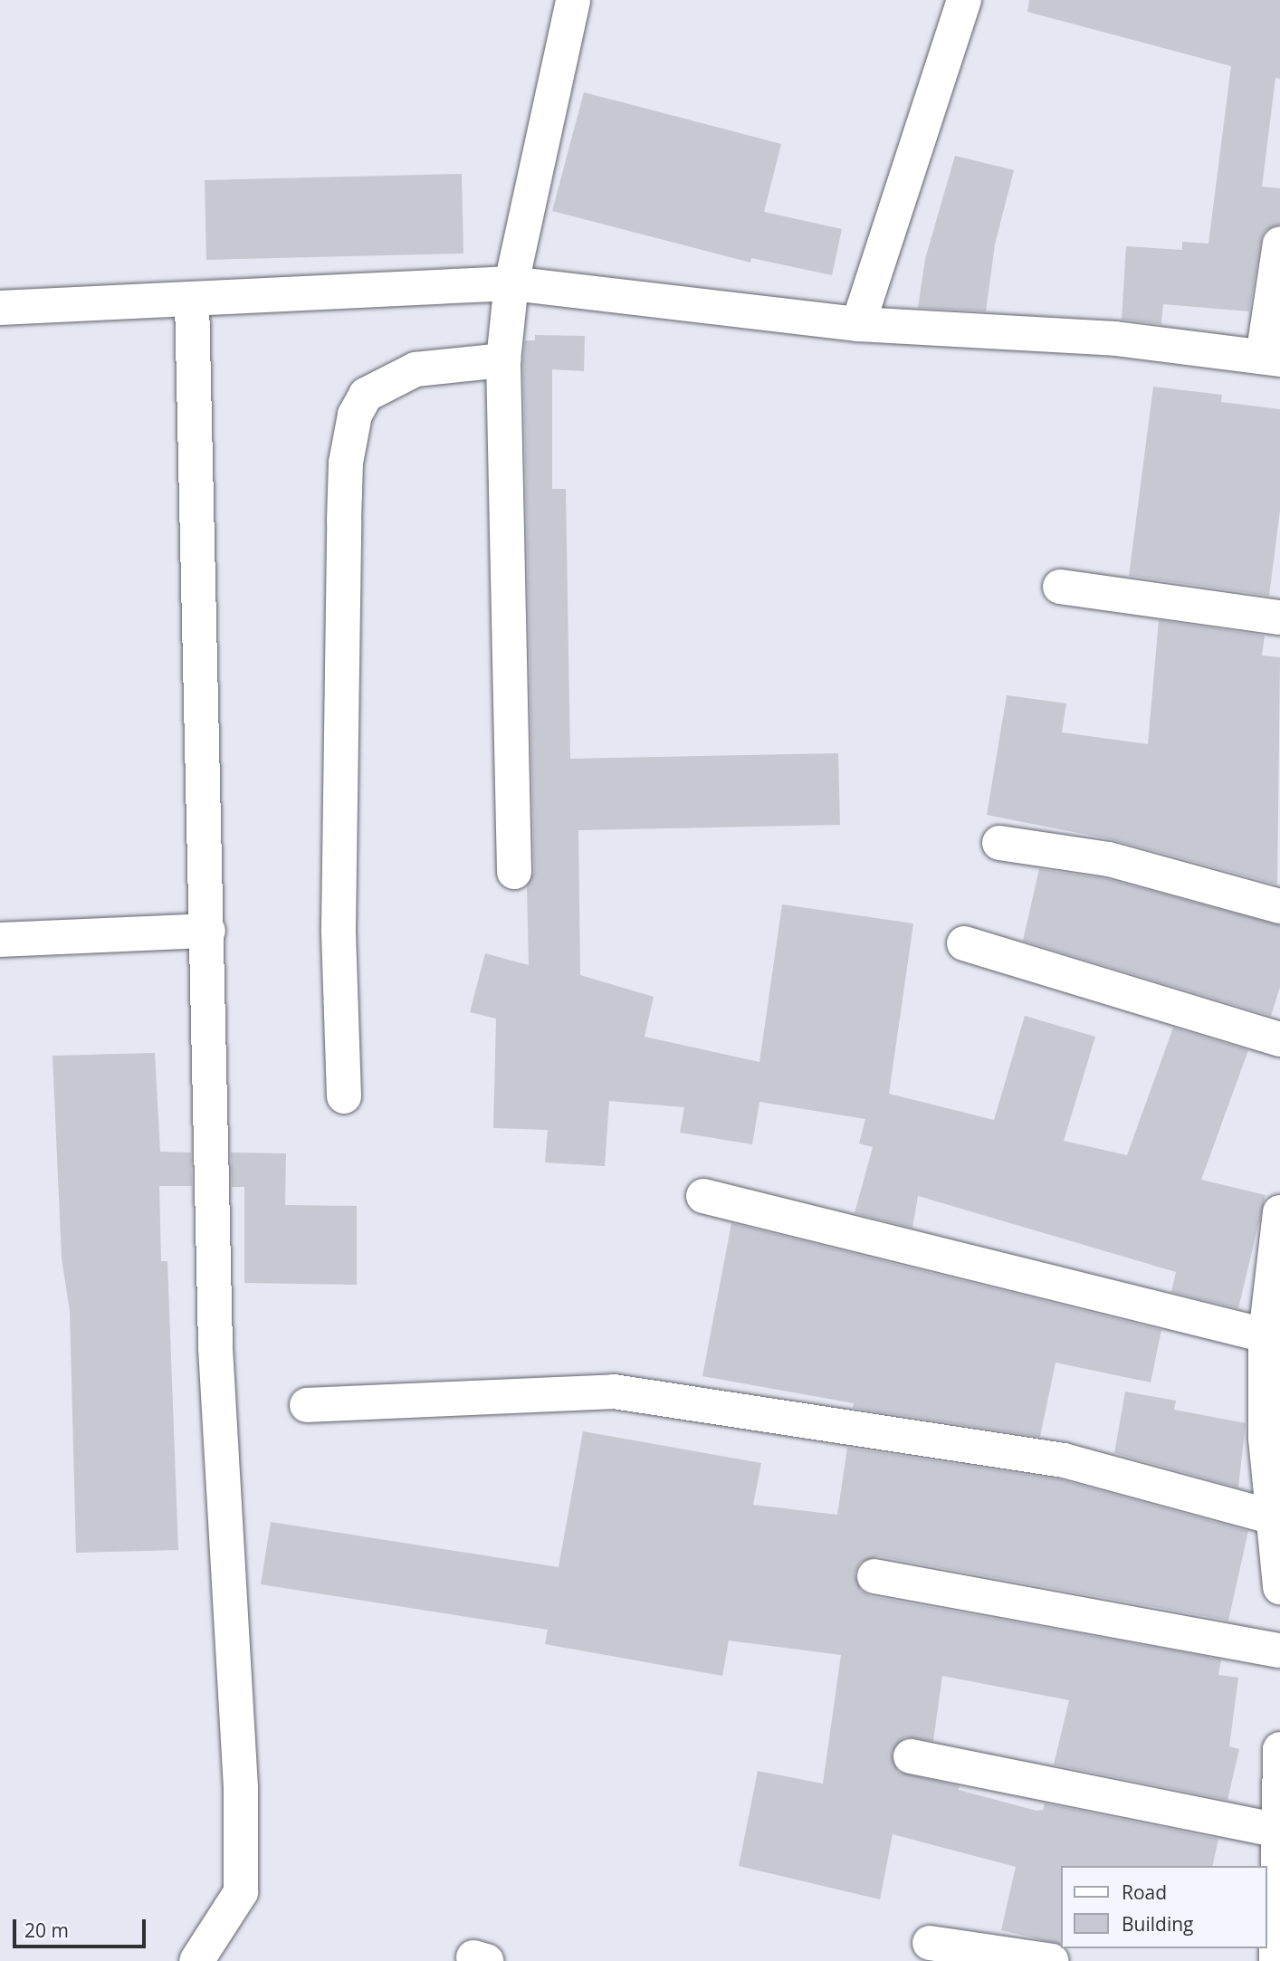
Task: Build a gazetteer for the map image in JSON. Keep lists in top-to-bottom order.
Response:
{
  "legend": ["Road", "Building"],
  "scale_bar": "20 m"
}
